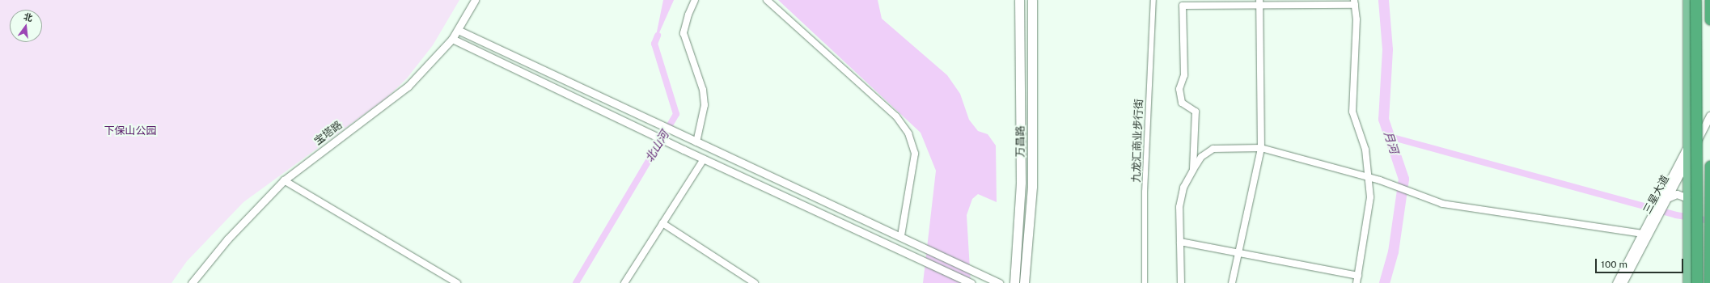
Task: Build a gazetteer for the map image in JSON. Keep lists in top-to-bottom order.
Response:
{
  "streets": {
    "main road": ["万昌路"],
    "street": ["宝塔路", "九龙汇商业步行街", "三星大道"]
  },
  "water": ["月河", "北山河"],
  "parks": ["下保山公园"],
  "scale_bar": "100 m",
  "north": "top"
}
